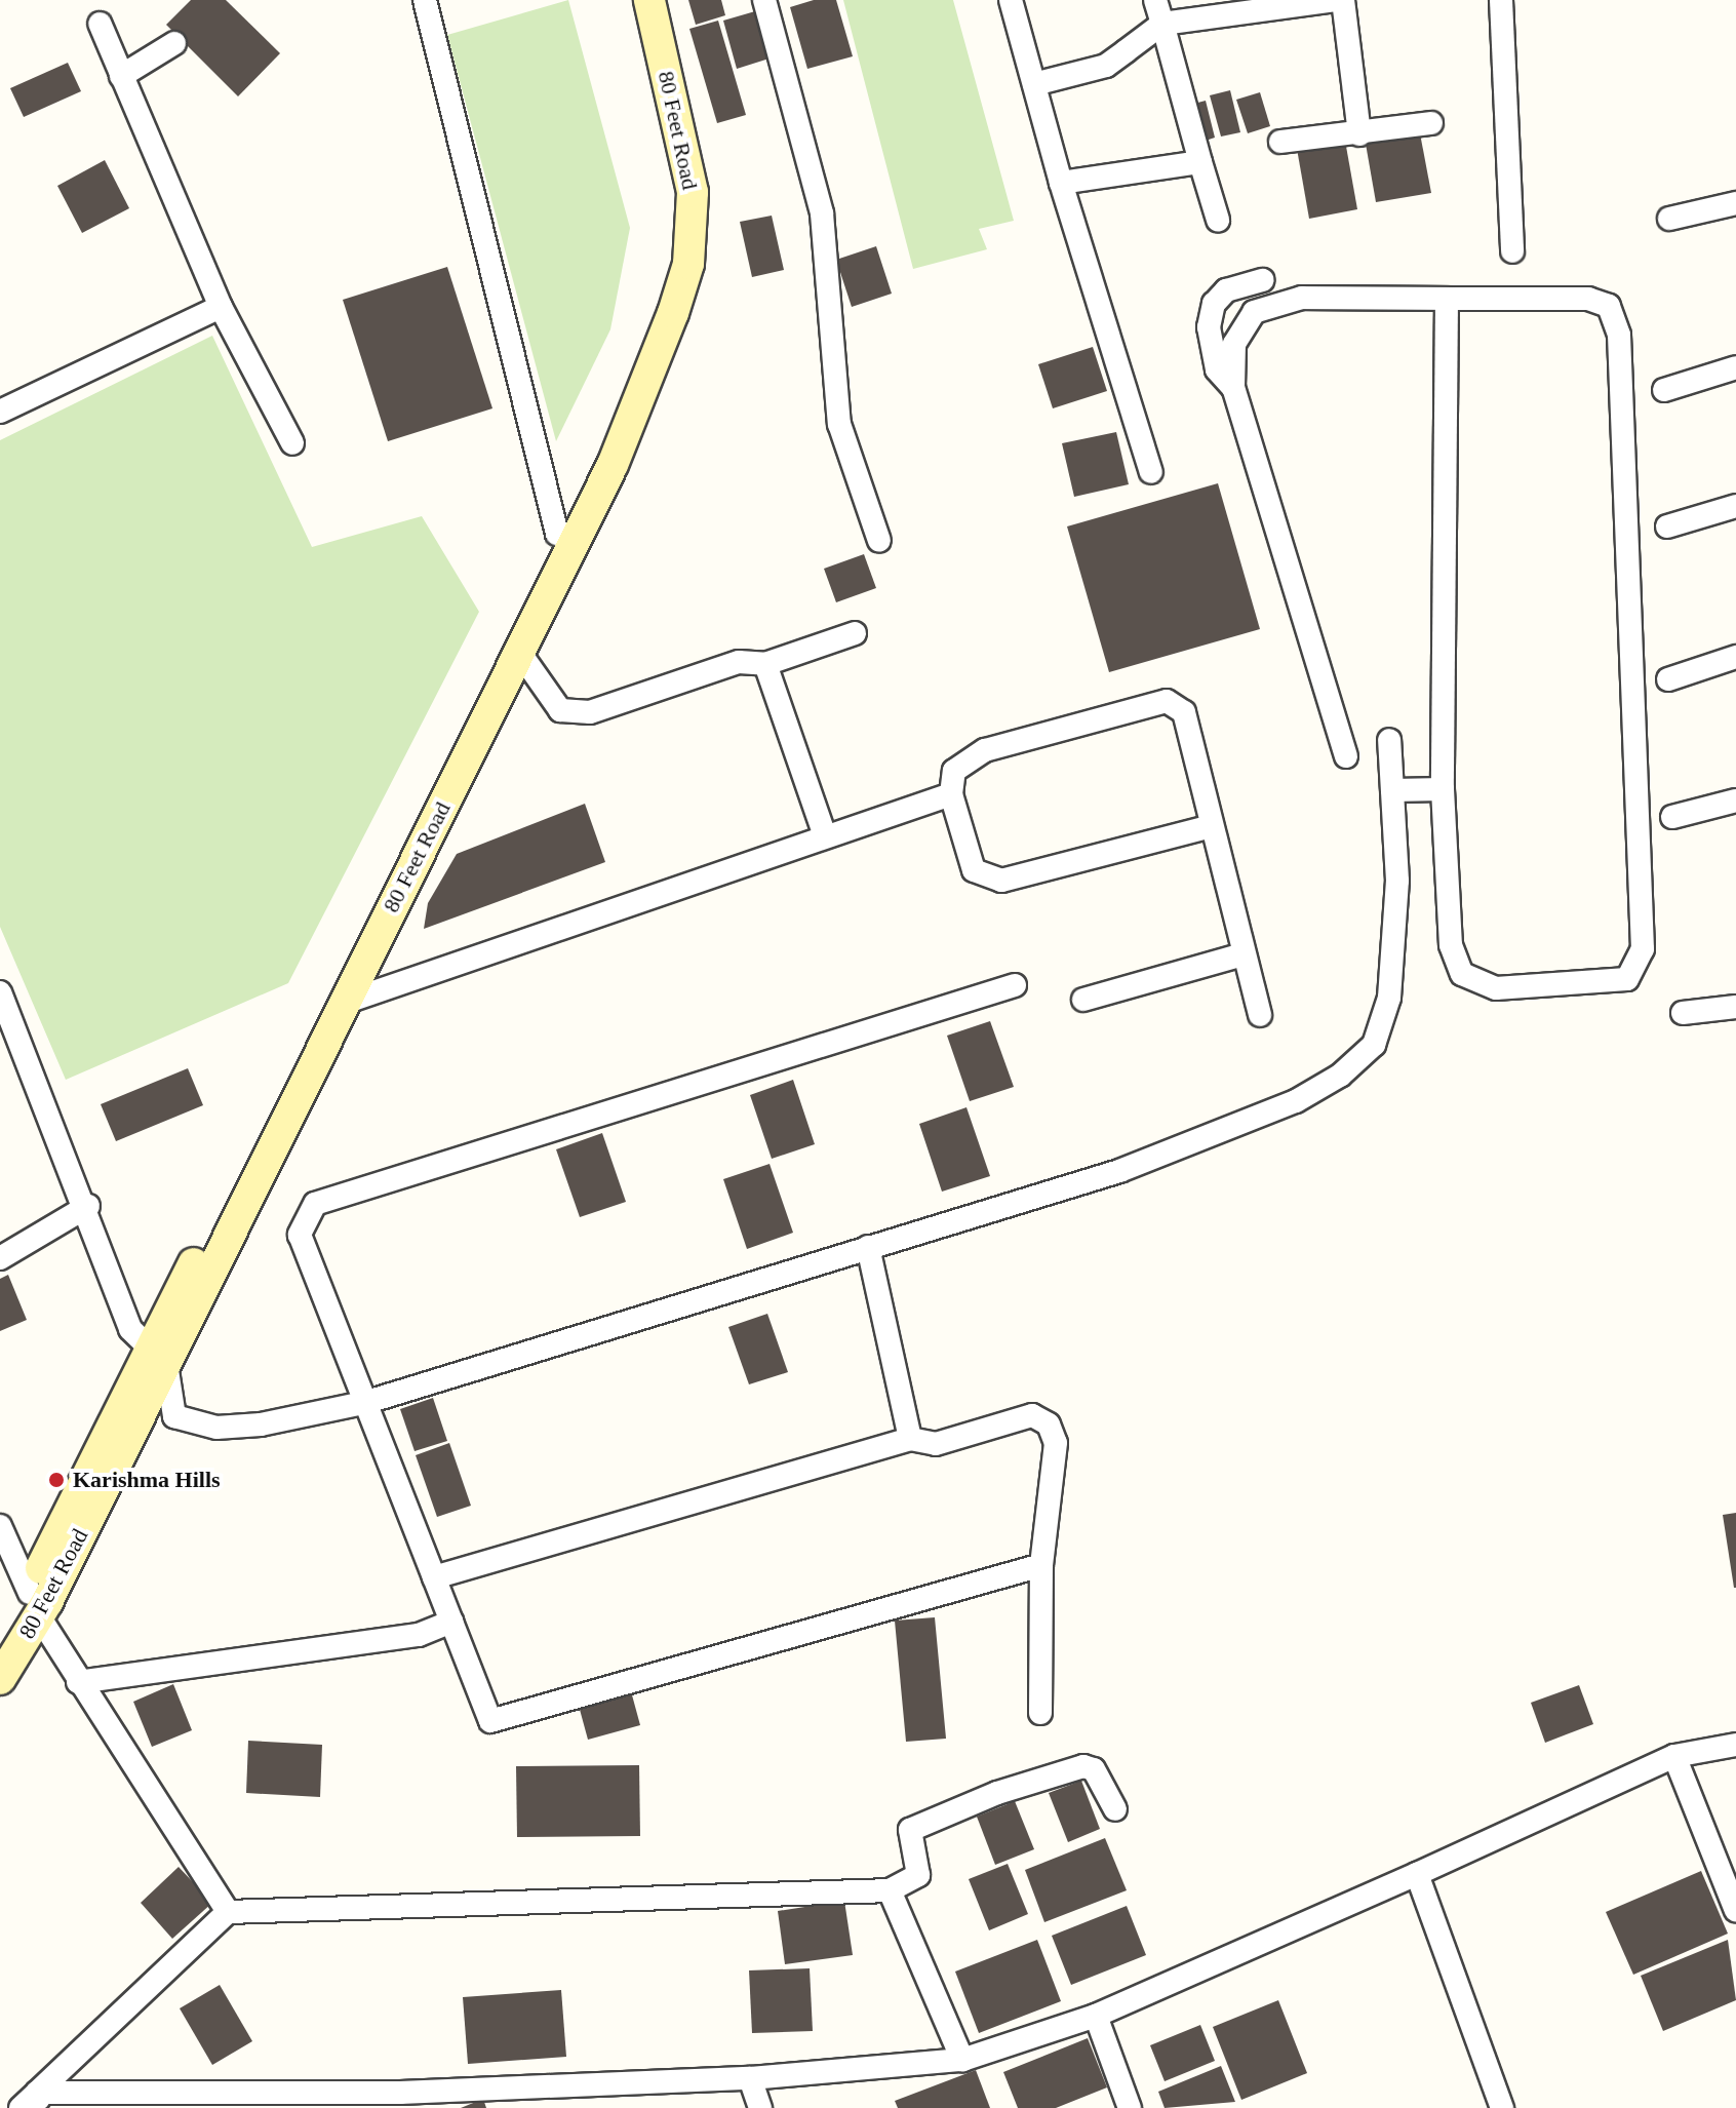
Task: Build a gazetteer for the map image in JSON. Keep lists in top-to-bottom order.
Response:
{
  "streets": {
    "main road": ["80 Feet Road"]
  },
  "places": ["Karishma Hills"]
}
